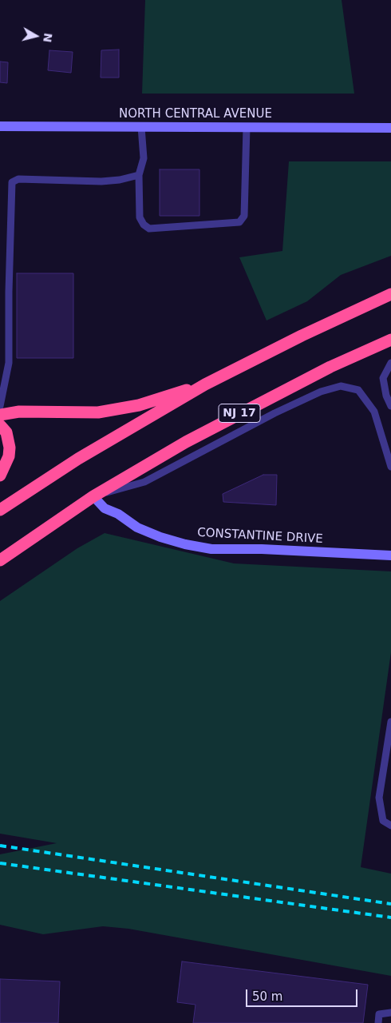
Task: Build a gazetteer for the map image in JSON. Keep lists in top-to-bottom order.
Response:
{
  "streets": {
    "highway": ["NJ 17"],
    "main road": ["NORTH CENTRAL AVENUE", "CONSTANTINE DRIVE"]
  },
  "crossings": [
    ["NJ 17", "CONSTANTINE DRIVE"]
  ],
  "scale_bar": "50 m",
  "north": "right"
}
